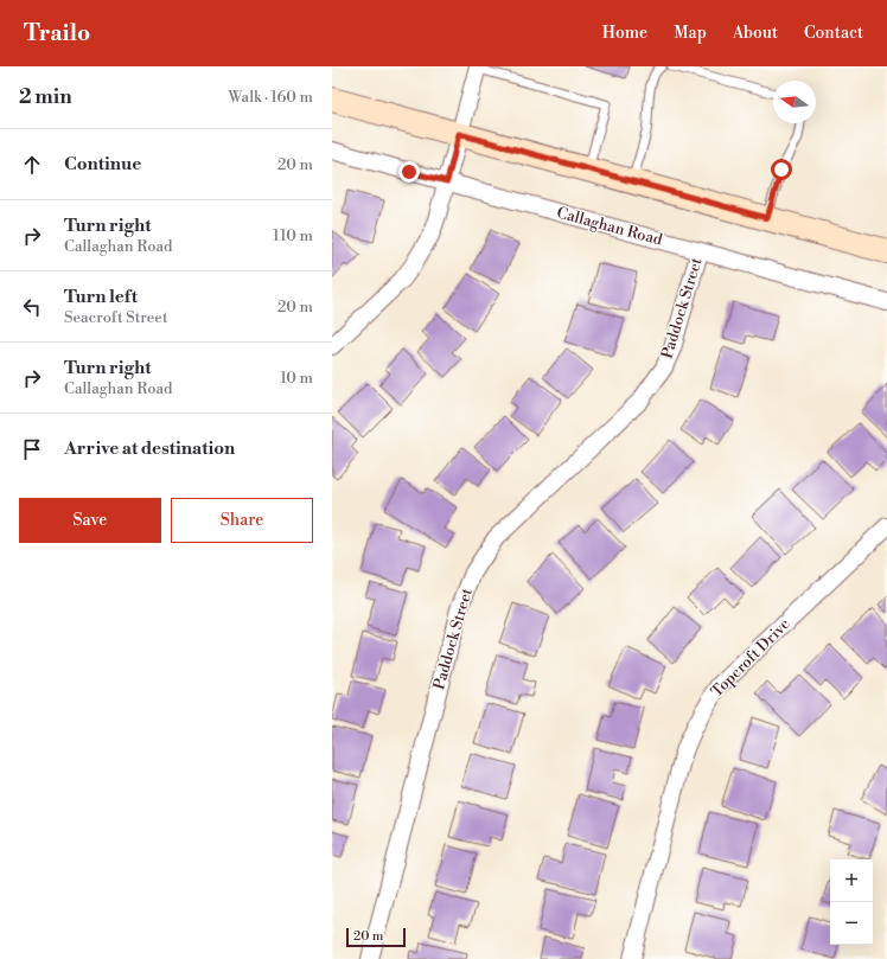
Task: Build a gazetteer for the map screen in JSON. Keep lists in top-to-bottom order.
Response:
{
  "streets": {
    "street": ["Callaghan Road", "Paddock Street", "Topcroft Drive"]
  },
  "crossings": [
    ["Callaghan Road", "Paddock Street"]
  ],
  "scale_bar": "20 m",
  "north": "left",
  "page": {
    "header": "Trailo",
    "nav": [
      "Home",
      "Map",
      "About",
      "Contact"
    ],
    "heading": ["2 min", "Walk · 160 m"],
    "list": [
      ["Continue", "20 m"],
      ["Turn right", "Callaghan Road", "110 m"],
      ["Turn left", "Seacroft Street", "20 m"],
      ["Turn right", "Callaghan Road", "10 m"],
      "Arrive at destination"
    ],
    "buttons": ["Save", "Share"],
    "map_buttons": ["+", "−"],
    "scale": "20 m"
  }
}
